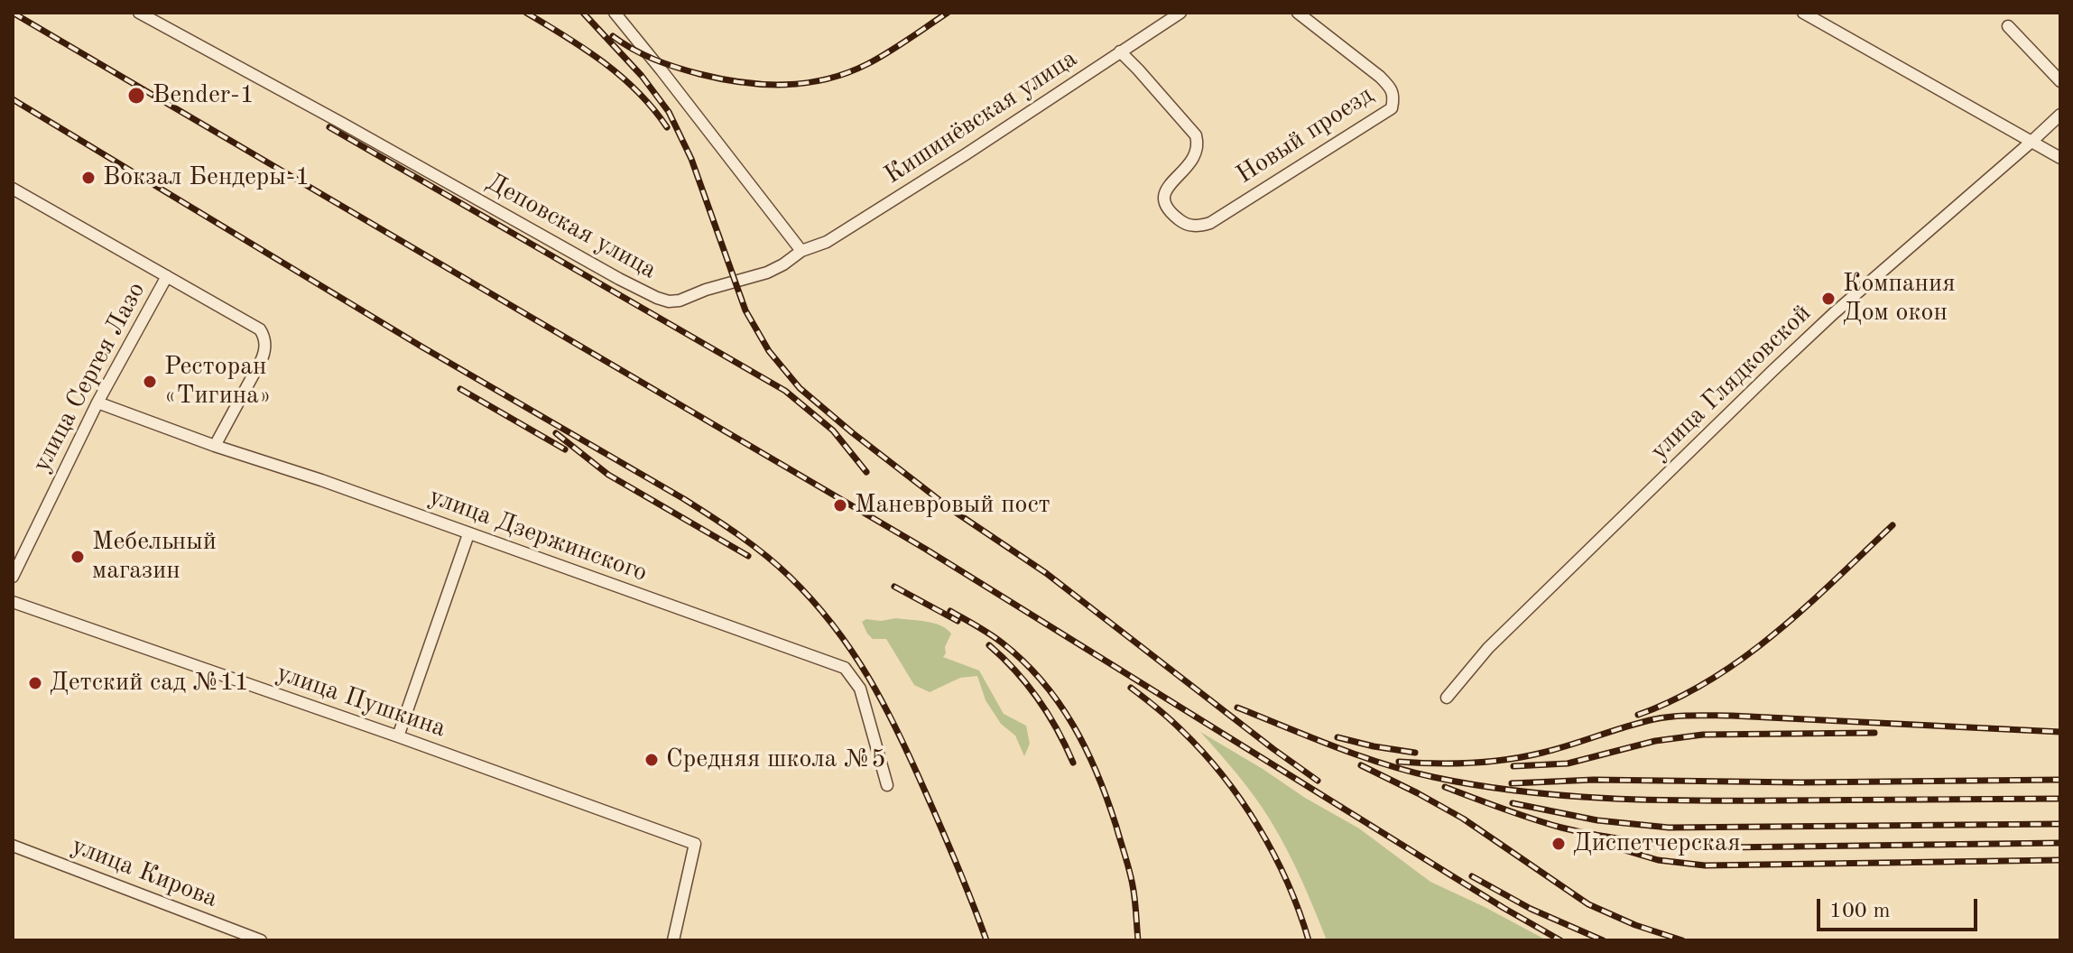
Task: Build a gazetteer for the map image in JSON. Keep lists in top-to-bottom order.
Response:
{
  "streets": {
    "street": [
      "Кишинёвская улица",
      "Новый проезд",
      "Деповская улица",
      "улица Сергея Лазо",
      "улица Глядковской",
      "улица Дзержинского",
      "улица Пушкина",
      "улица Кирова"
    ]
  },
  "crossings": [
    ["Кишинёвская улица", "Новый проезд"],
    ["Кишинёвская улица", "Деповская улица"],
    ["улица Сергея Лазо", "улица Дзержинского"]
  ],
  "places": [
    "Bender-1",
    "Вокзал Бендеры-1",
    "Компания Дом окон",
    "Ресторан «Тигина»",
    "Маневровый пост",
    "Мебельный магазин",
    "Детский сад №11",
    "Средняя школа №5",
    "Диспетчерская"
  ],
  "scale_bar": "100 m"
}
